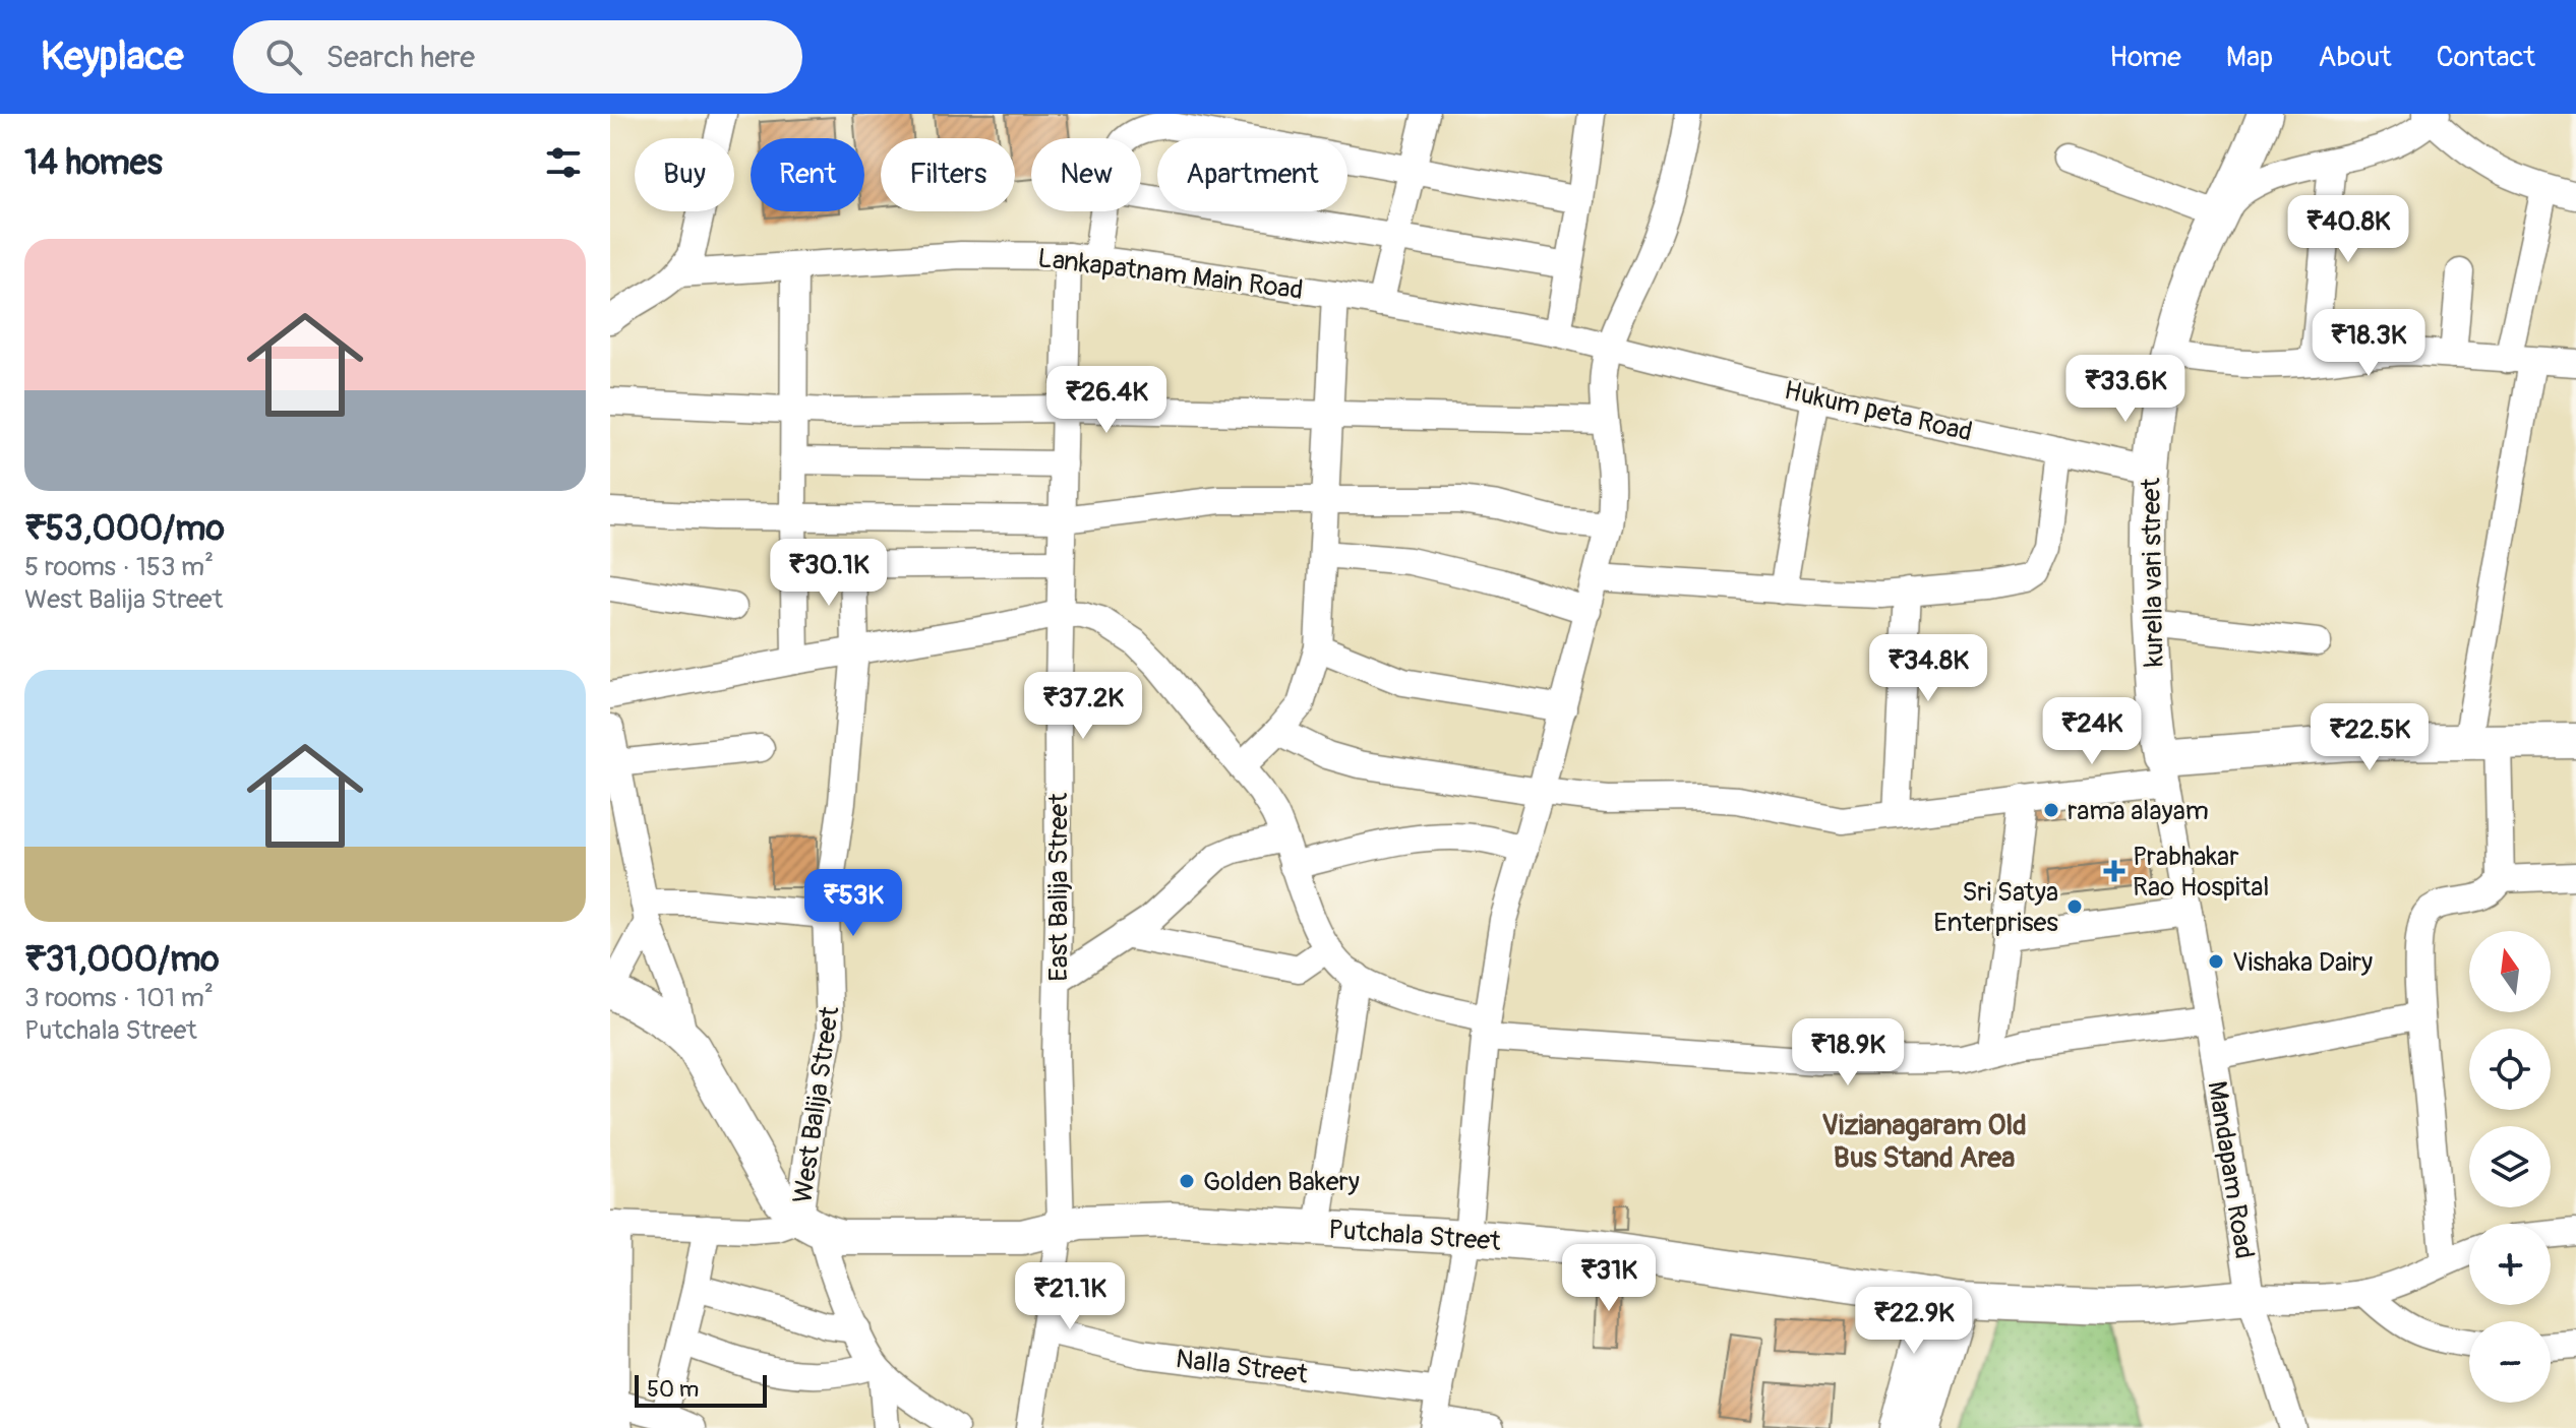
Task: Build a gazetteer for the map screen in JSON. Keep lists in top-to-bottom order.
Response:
{
  "streets": {
    "main road": ["kurella vari street", "Mandapam Road", "Putchala Street"],
    "street": [
      "Lankapatnam Main Road",
      "Hukum peta Road",
      "East Balija Street",
      "West Balija Street",
      "Nalla Street"
    ]
  },
  "crossings": [
    ["Lankapatnam Main Road", "Hukum peta Road"],
    ["Lankapatnam Main Road", "East Balija Street"],
    ["Hukum peta Road", "kurella vari street"],
    ["kurella vari street", "Mandapam Road"],
    ["East Balija Street", "Putchala Street"],
    ["East Balija Street", "Nalla Street"],
    ["West Balija Street", "Putchala Street"],
    ["Mandapam Road", "Putchala Street"]
  ],
  "districts": ["Vizianagaram Old Bus Stand Area"],
  "places": {
    "other": [
      "rama alayam",
      "Sri Satya Enterprises",
      "Vishaka Dairy",
      "Golden Bakery"
    ],
    "health": ["Prabhakar Rao Hospital"]
  },
  "scale_bar": "50 m",
  "north": "top",
  "page": {
    "header": "Keyplace",
    "search": "Search here",
    "nav": [
      "Home",
      "Map",
      "About",
      "Contact"
    ],
    "heading": "14 homes",
    "chip": [
      "Buy",
      "Rent",
      "Filters",
      "New",
      "Apartment"
    ],
    "price": [
      "₹40.8K",
      "₹18.3K",
      "₹33.6K",
      "₹26.4K",
      "₹30.1K",
      "₹34.8K",
      "₹37.2K",
      "₹24K",
      "₹22.5K",
      "₹53K",
      "₹18.9K",
      "₹31K",
      "₹21.1K",
      "₹22.9K"
    ],
    "list": [
      {
        "name": "₹53,000/mo",
        "note": "5 rooms · 153 m² · West Balija Street"
      },
      {
        "name": "₹31,000/mo",
        "note": "3 rooms · 101 m² · Putchala Street"
      }
    ],
    "map_buttons": ["+", "−"],
    "scale": "50 m"
  }
}
